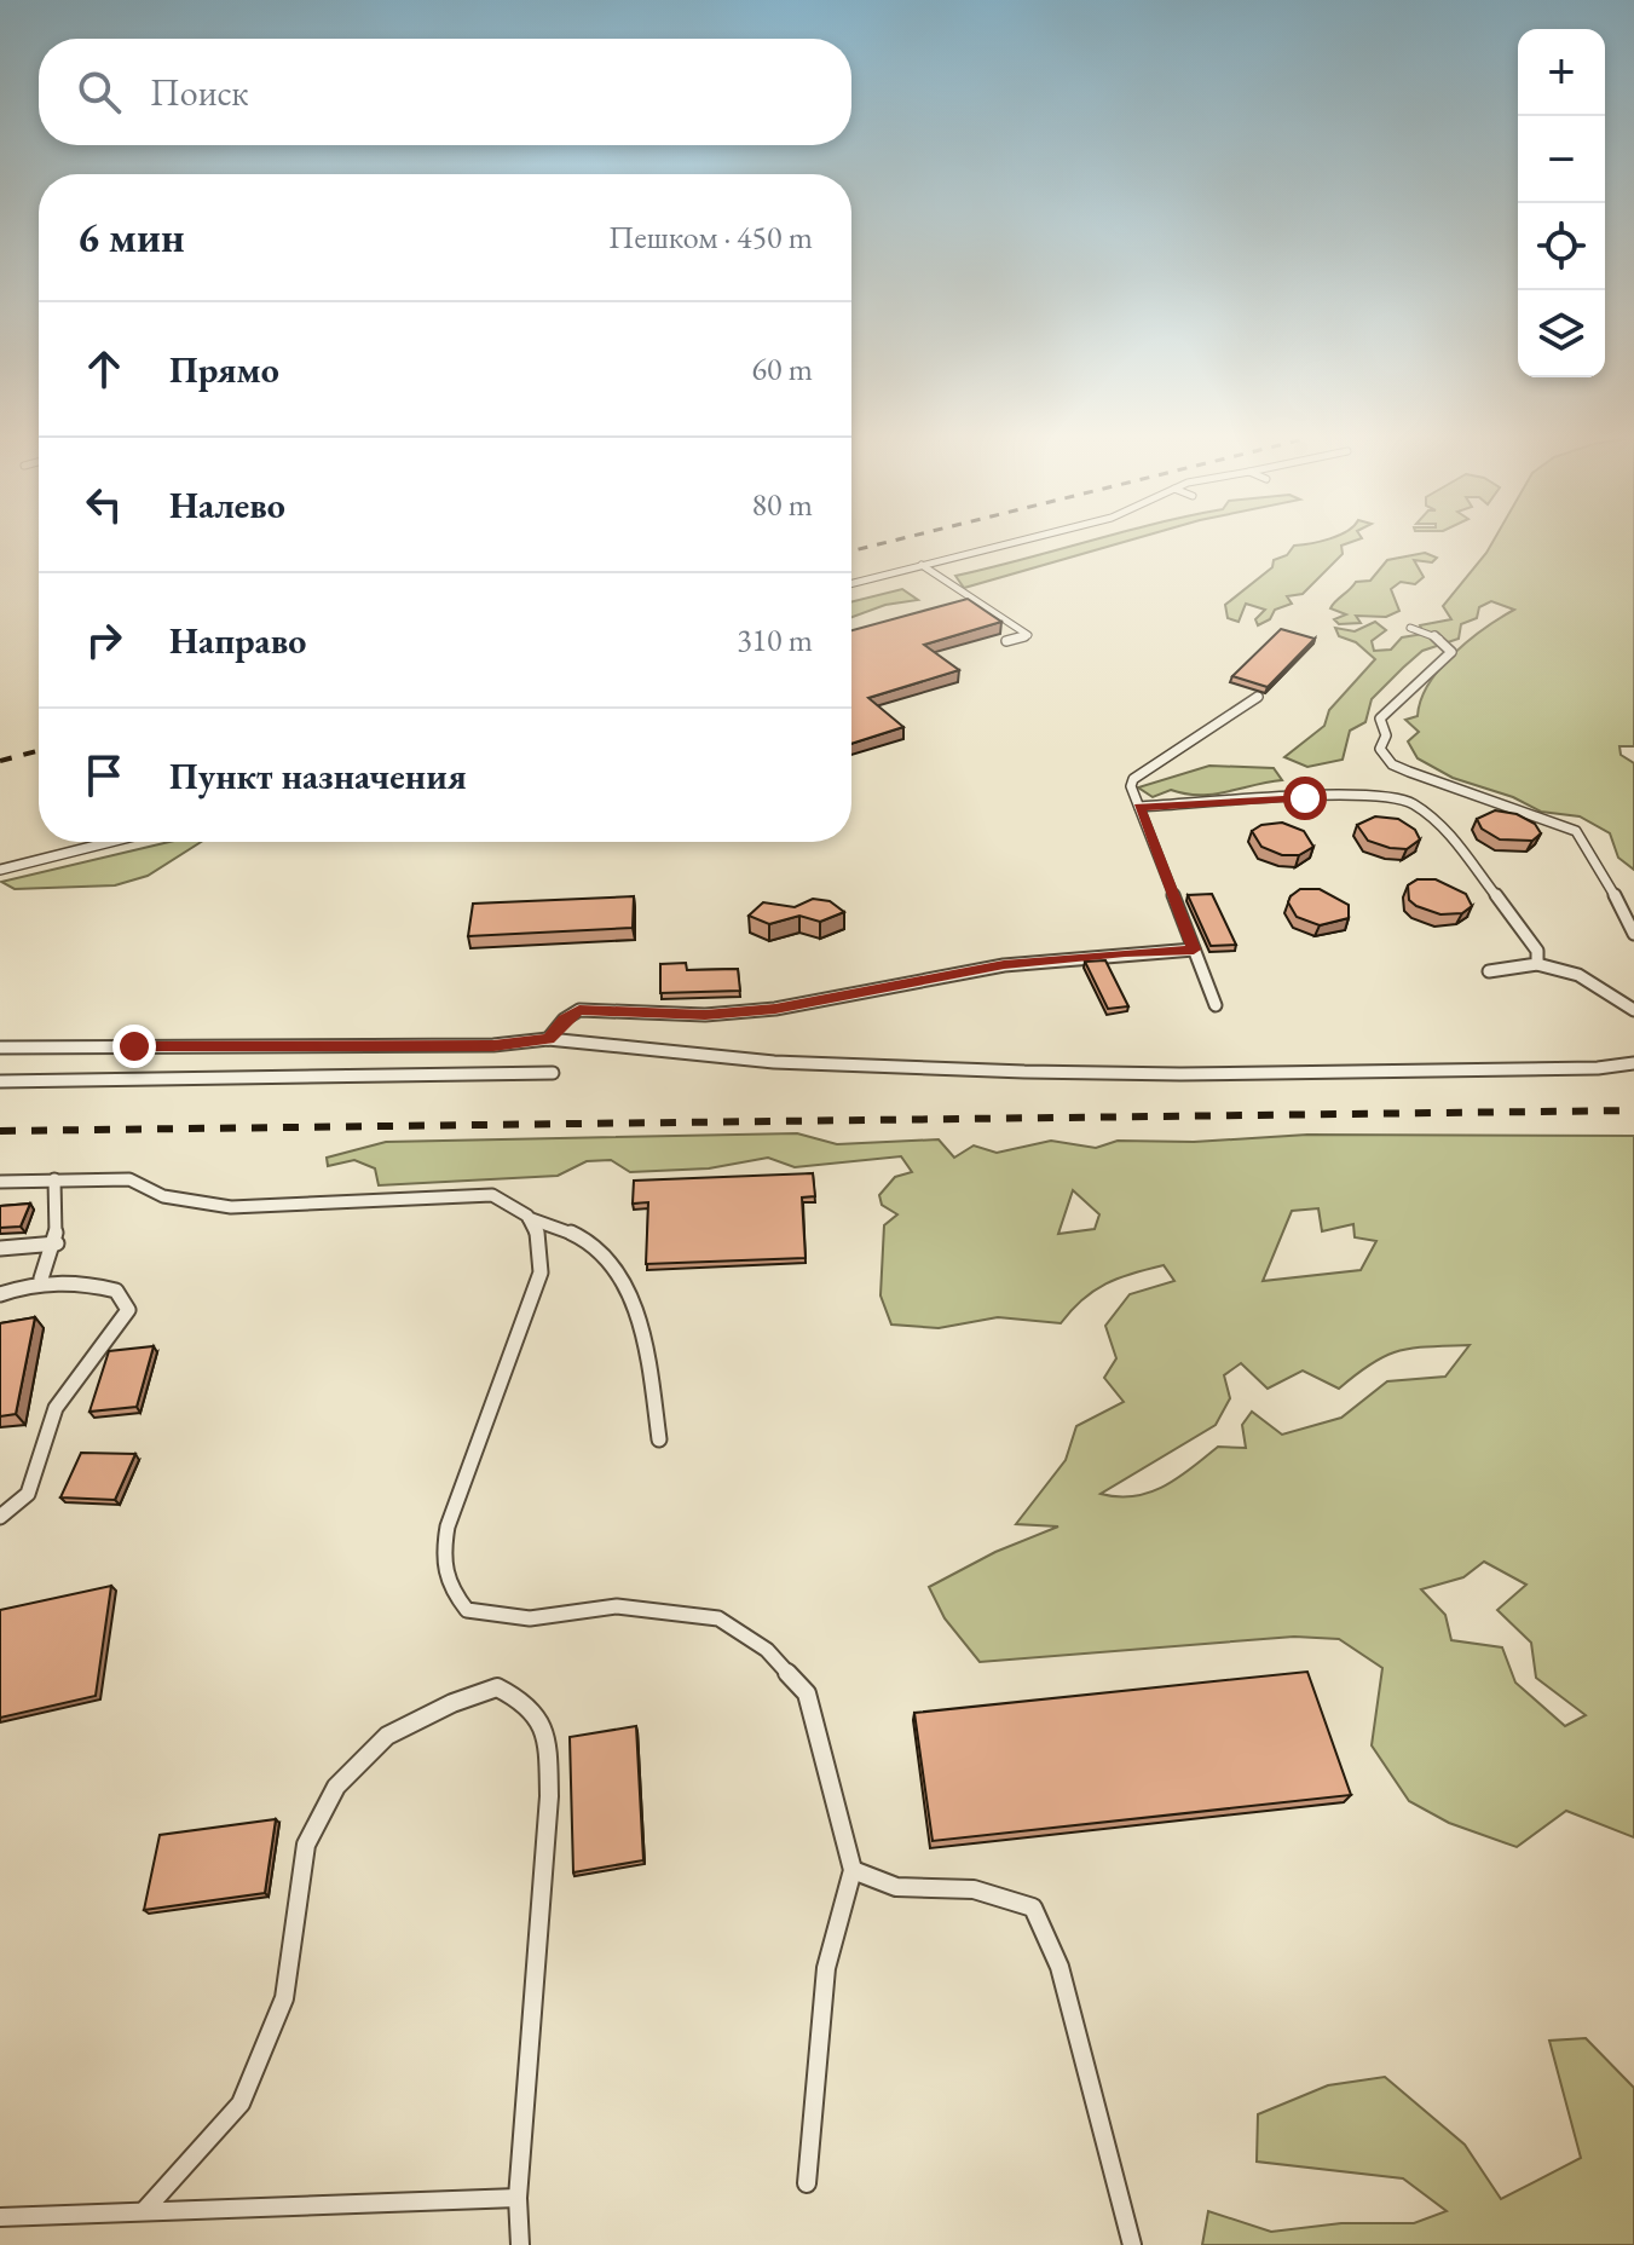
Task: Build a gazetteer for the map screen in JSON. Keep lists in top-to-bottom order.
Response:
{
  "page": {
    "map_buttons": ["+", "−"],
    "search": "Поиск",
    "heading": ["6 мин", "Пешком · 450 m"],
    "list": [
      ["Прямо", "60 m"],
      ["Налево", "80 m"],
      ["Направо", "310 m"],
      "Пункт назначения"
    ]
  }
}
